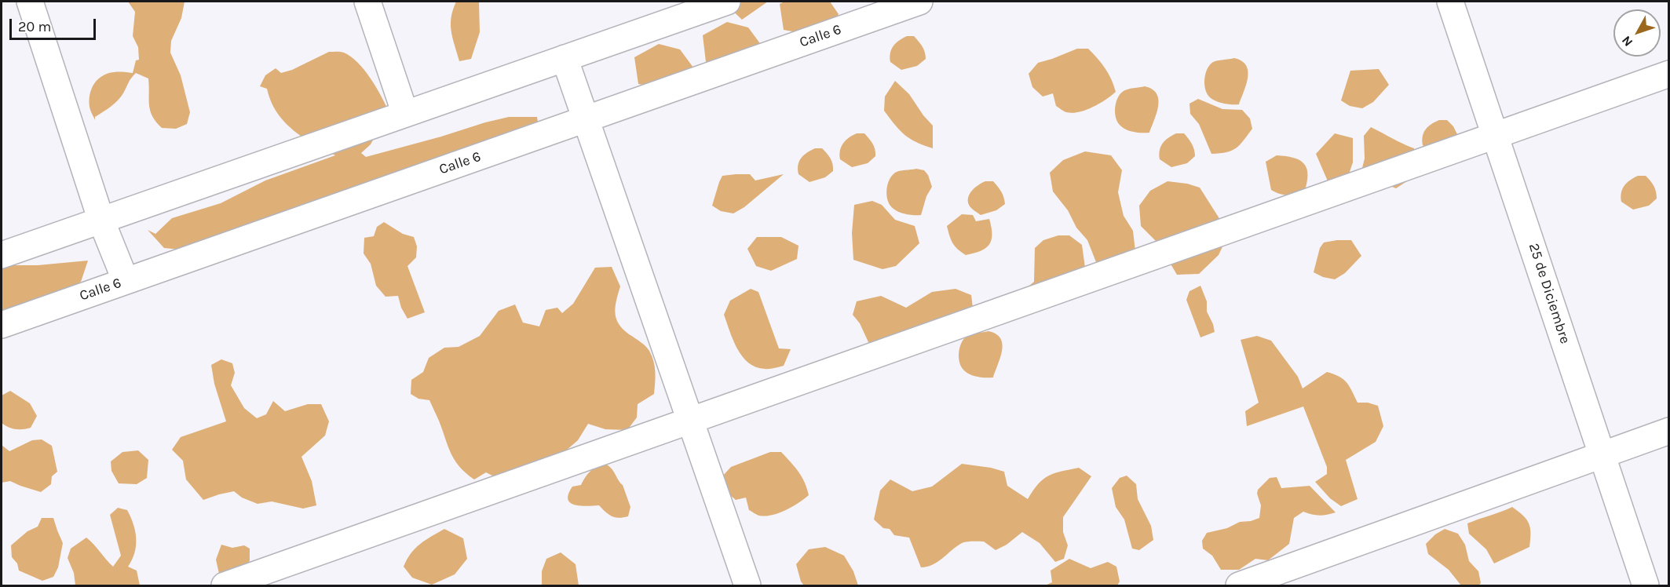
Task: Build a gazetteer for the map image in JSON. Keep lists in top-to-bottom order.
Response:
{
  "streets": {
    "street": ["Calle 6", "25 de Diciembre"]
  },
  "scale_bar": "20 m",
  "north": "bottom left"
}
